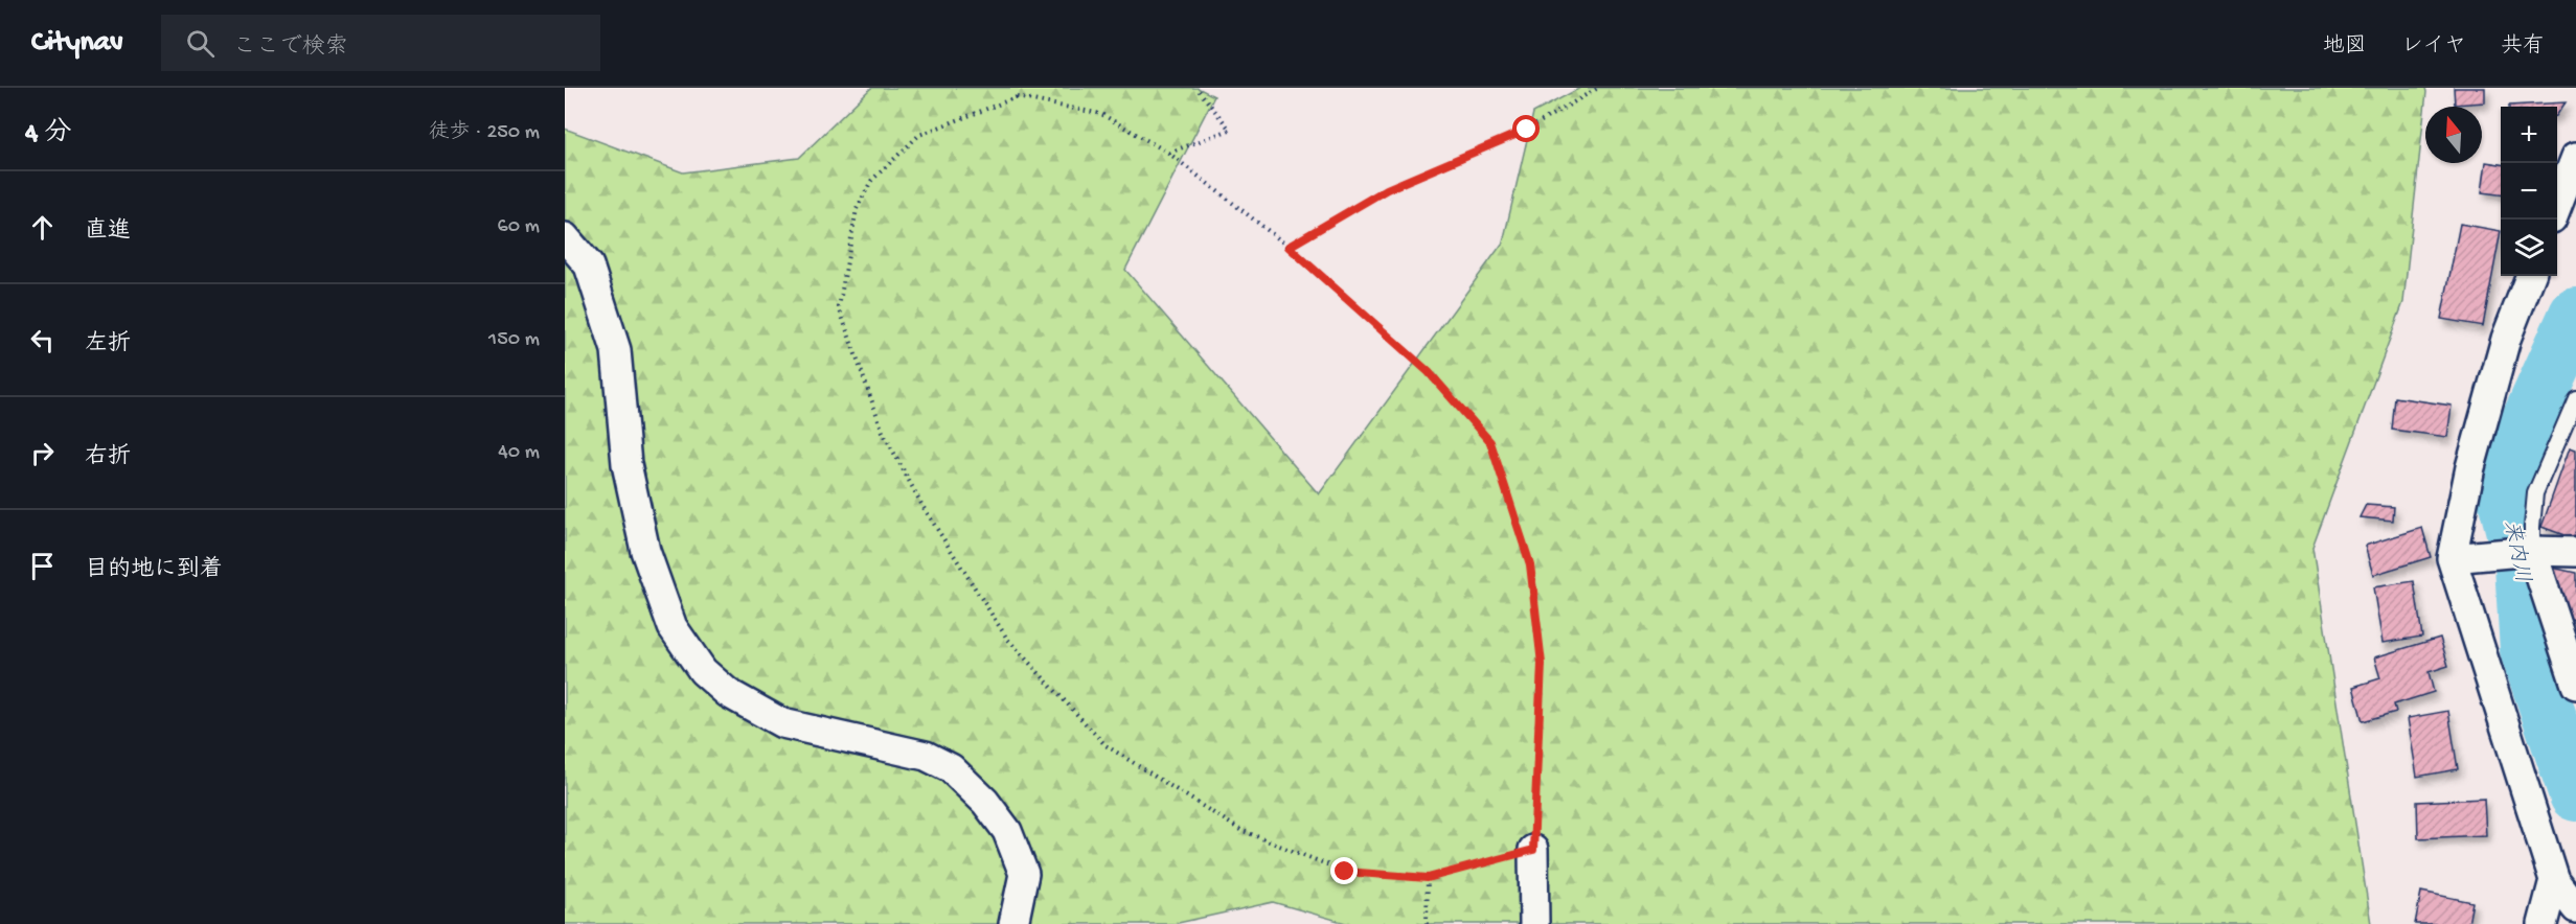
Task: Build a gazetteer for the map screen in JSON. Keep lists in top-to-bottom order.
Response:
{
  "water": ["来内川"],
  "north": "top",
  "page": {
    "header": "Citynav",
    "search": "ここで検索",
    "nav": ["地図", "レイヤ", "共有"],
    "heading": ["4 分", "徒歩 · 250 m"],
    "map_buttons": ["+", "−"],
    "list": [
      ["直進", "60 m"],
      ["左折", "150 m"],
      ["右折", "40 m"],
      "目的地に到着"
    ]
  }
}
